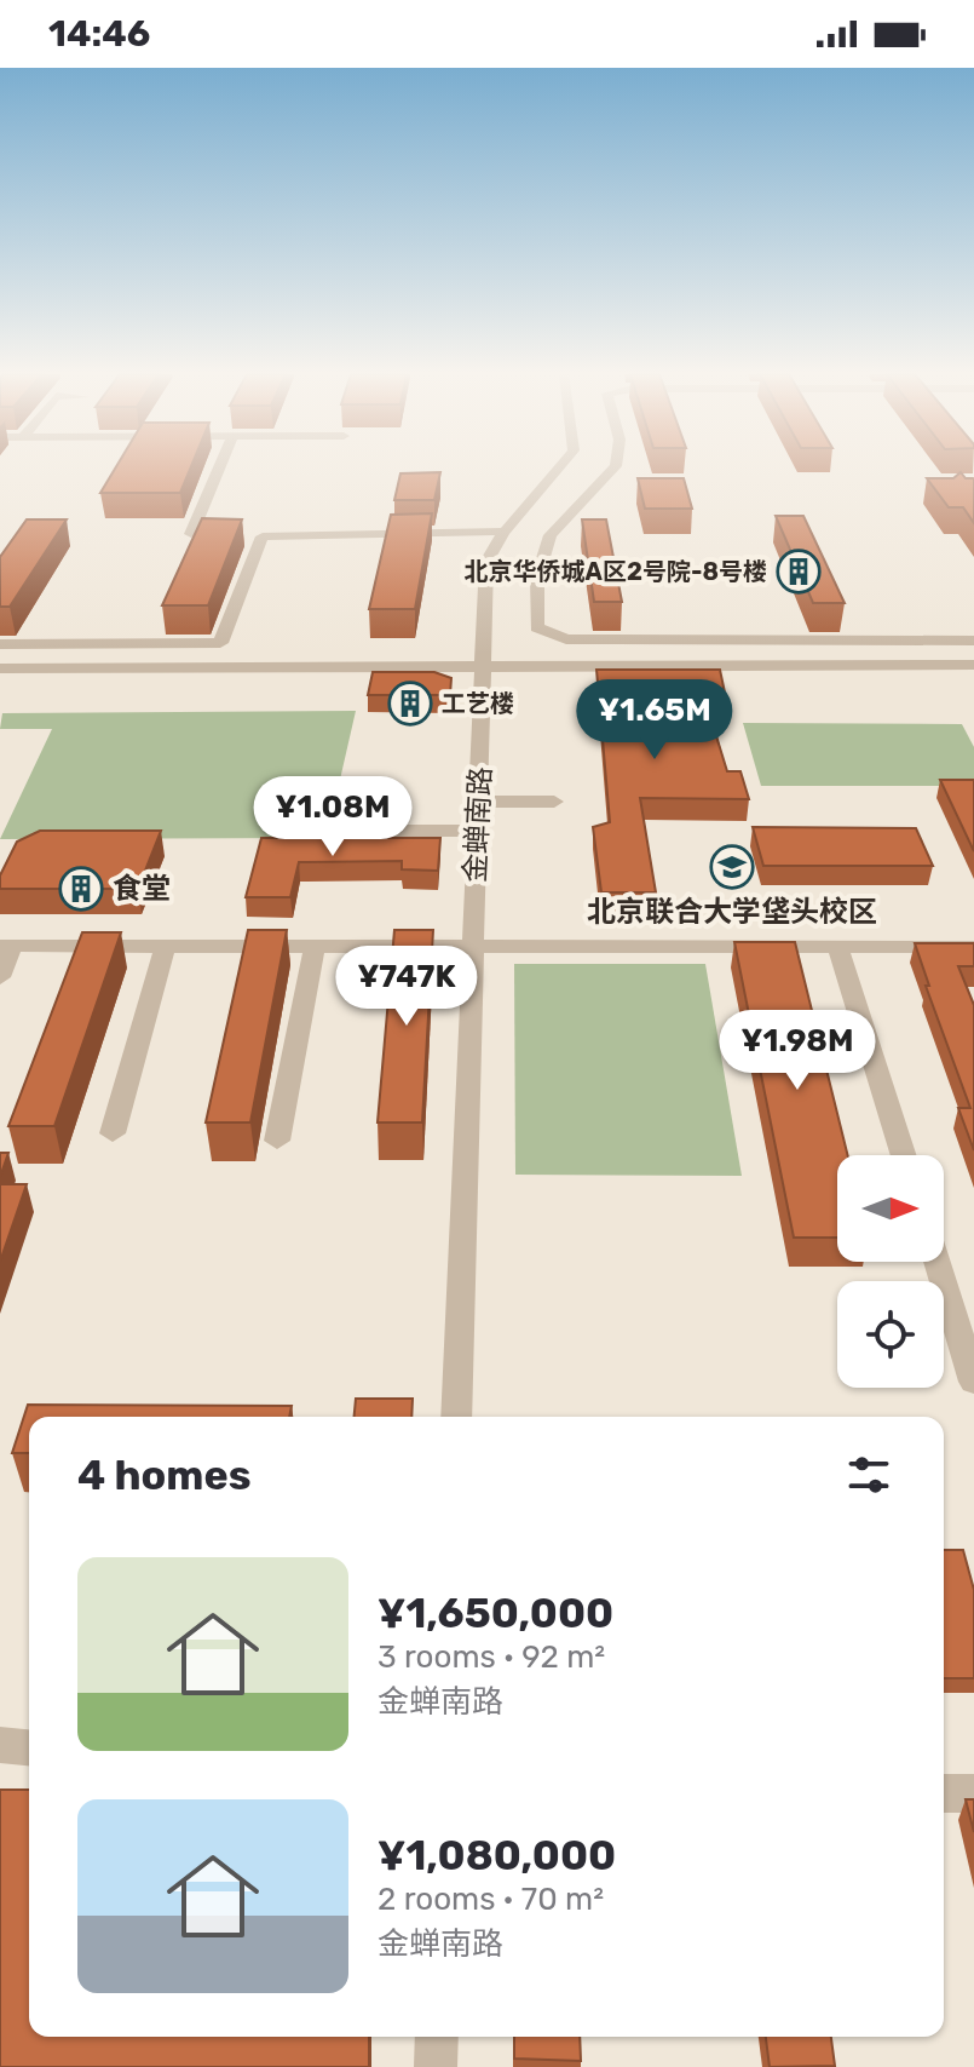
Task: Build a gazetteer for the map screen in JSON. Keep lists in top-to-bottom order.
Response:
{
  "streets": {
    "street": ["金蝉南路"]
  },
  "places": {
    "building": ["北京华侨城A区2号院-8号楼", "工艺楼", "食堂"],
    "school or university": ["北京联合大学垡头校区"]
  },
  "north": "right",
  "page": {
    "status": "14:46",
    "price": [
      "¥1.65M",
      "¥1.08M",
      "¥747K",
      "¥1.98M"
    ],
    "heading": "4 homes",
    "list": [
      {
        "name": "¥1,650,000",
        "note": "3 rooms · 92 m² · 金蝉南路"
      },
      {
        "name": "¥1,080,000",
        "note": "2 rooms · 70 m² · 金蝉南路"
      }
    ]
  }
}
